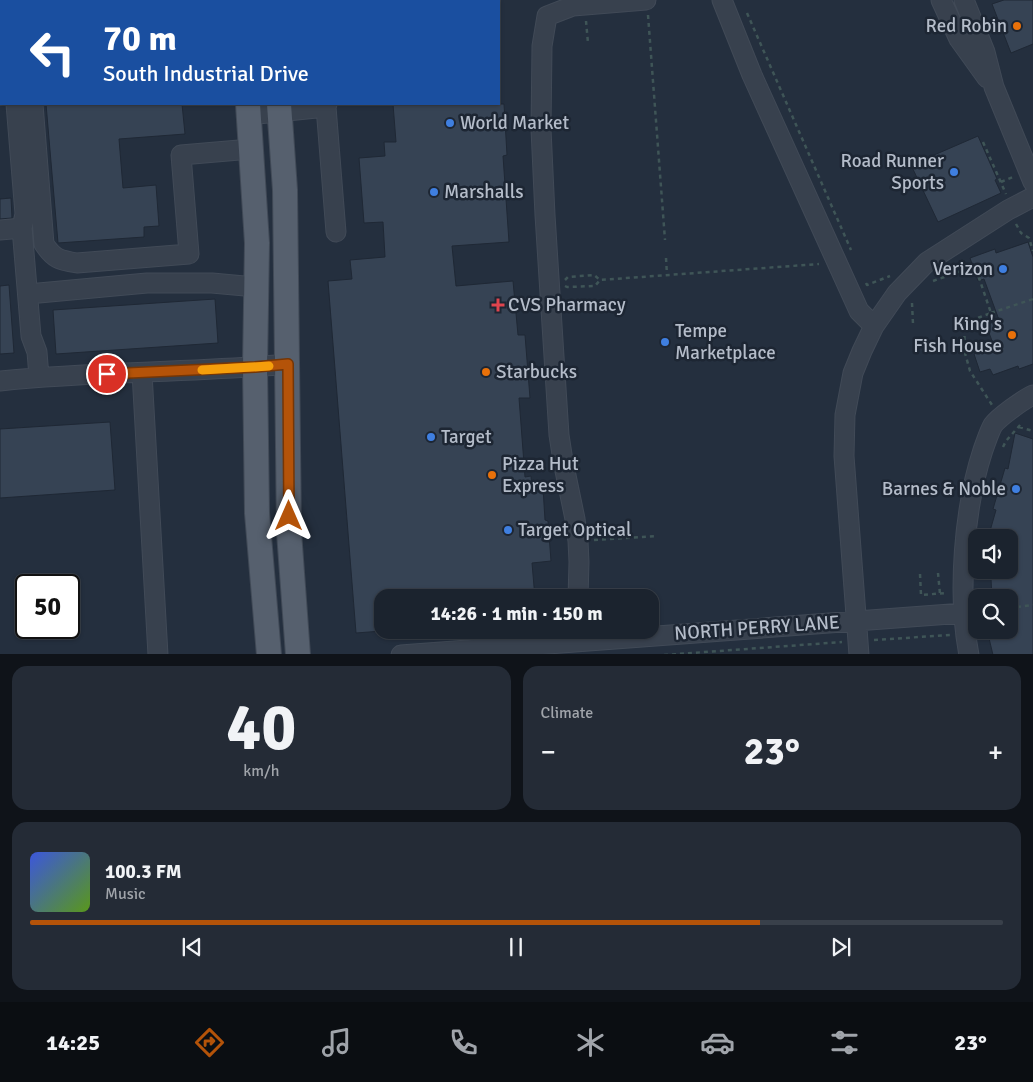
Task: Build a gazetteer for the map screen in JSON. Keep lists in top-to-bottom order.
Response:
{
  "streets": {
    "street": ["NORTH PERRY LANE"]
  },
  "places": {
    "other": [
      "Red Robin",
      "World Market",
      "Road Runner Sports",
      "Marshalls",
      "Verizon",
      "King's Fish House",
      "Tempe Marketplace",
      "Starbucks",
      "Target",
      "Pizza Hut Express",
      "Barnes & Noble",
      "Target Optical"
    ],
    "health": ["CVS Pharmacy"]
  },
  "page": {
    "turn": ["70 m", "South Industrial Drive"],
    "limit": "50",
    "trip": "14:26 · 1 min · 150 m",
    "tile": [
      ["40", "km/h"],
      "Climate"
    ],
    "heat": ["−", "23°", "+"],
    "song": ["100.3 FM", "Music"],
    "tabs": ["14:25", "23°"]
  }
}
